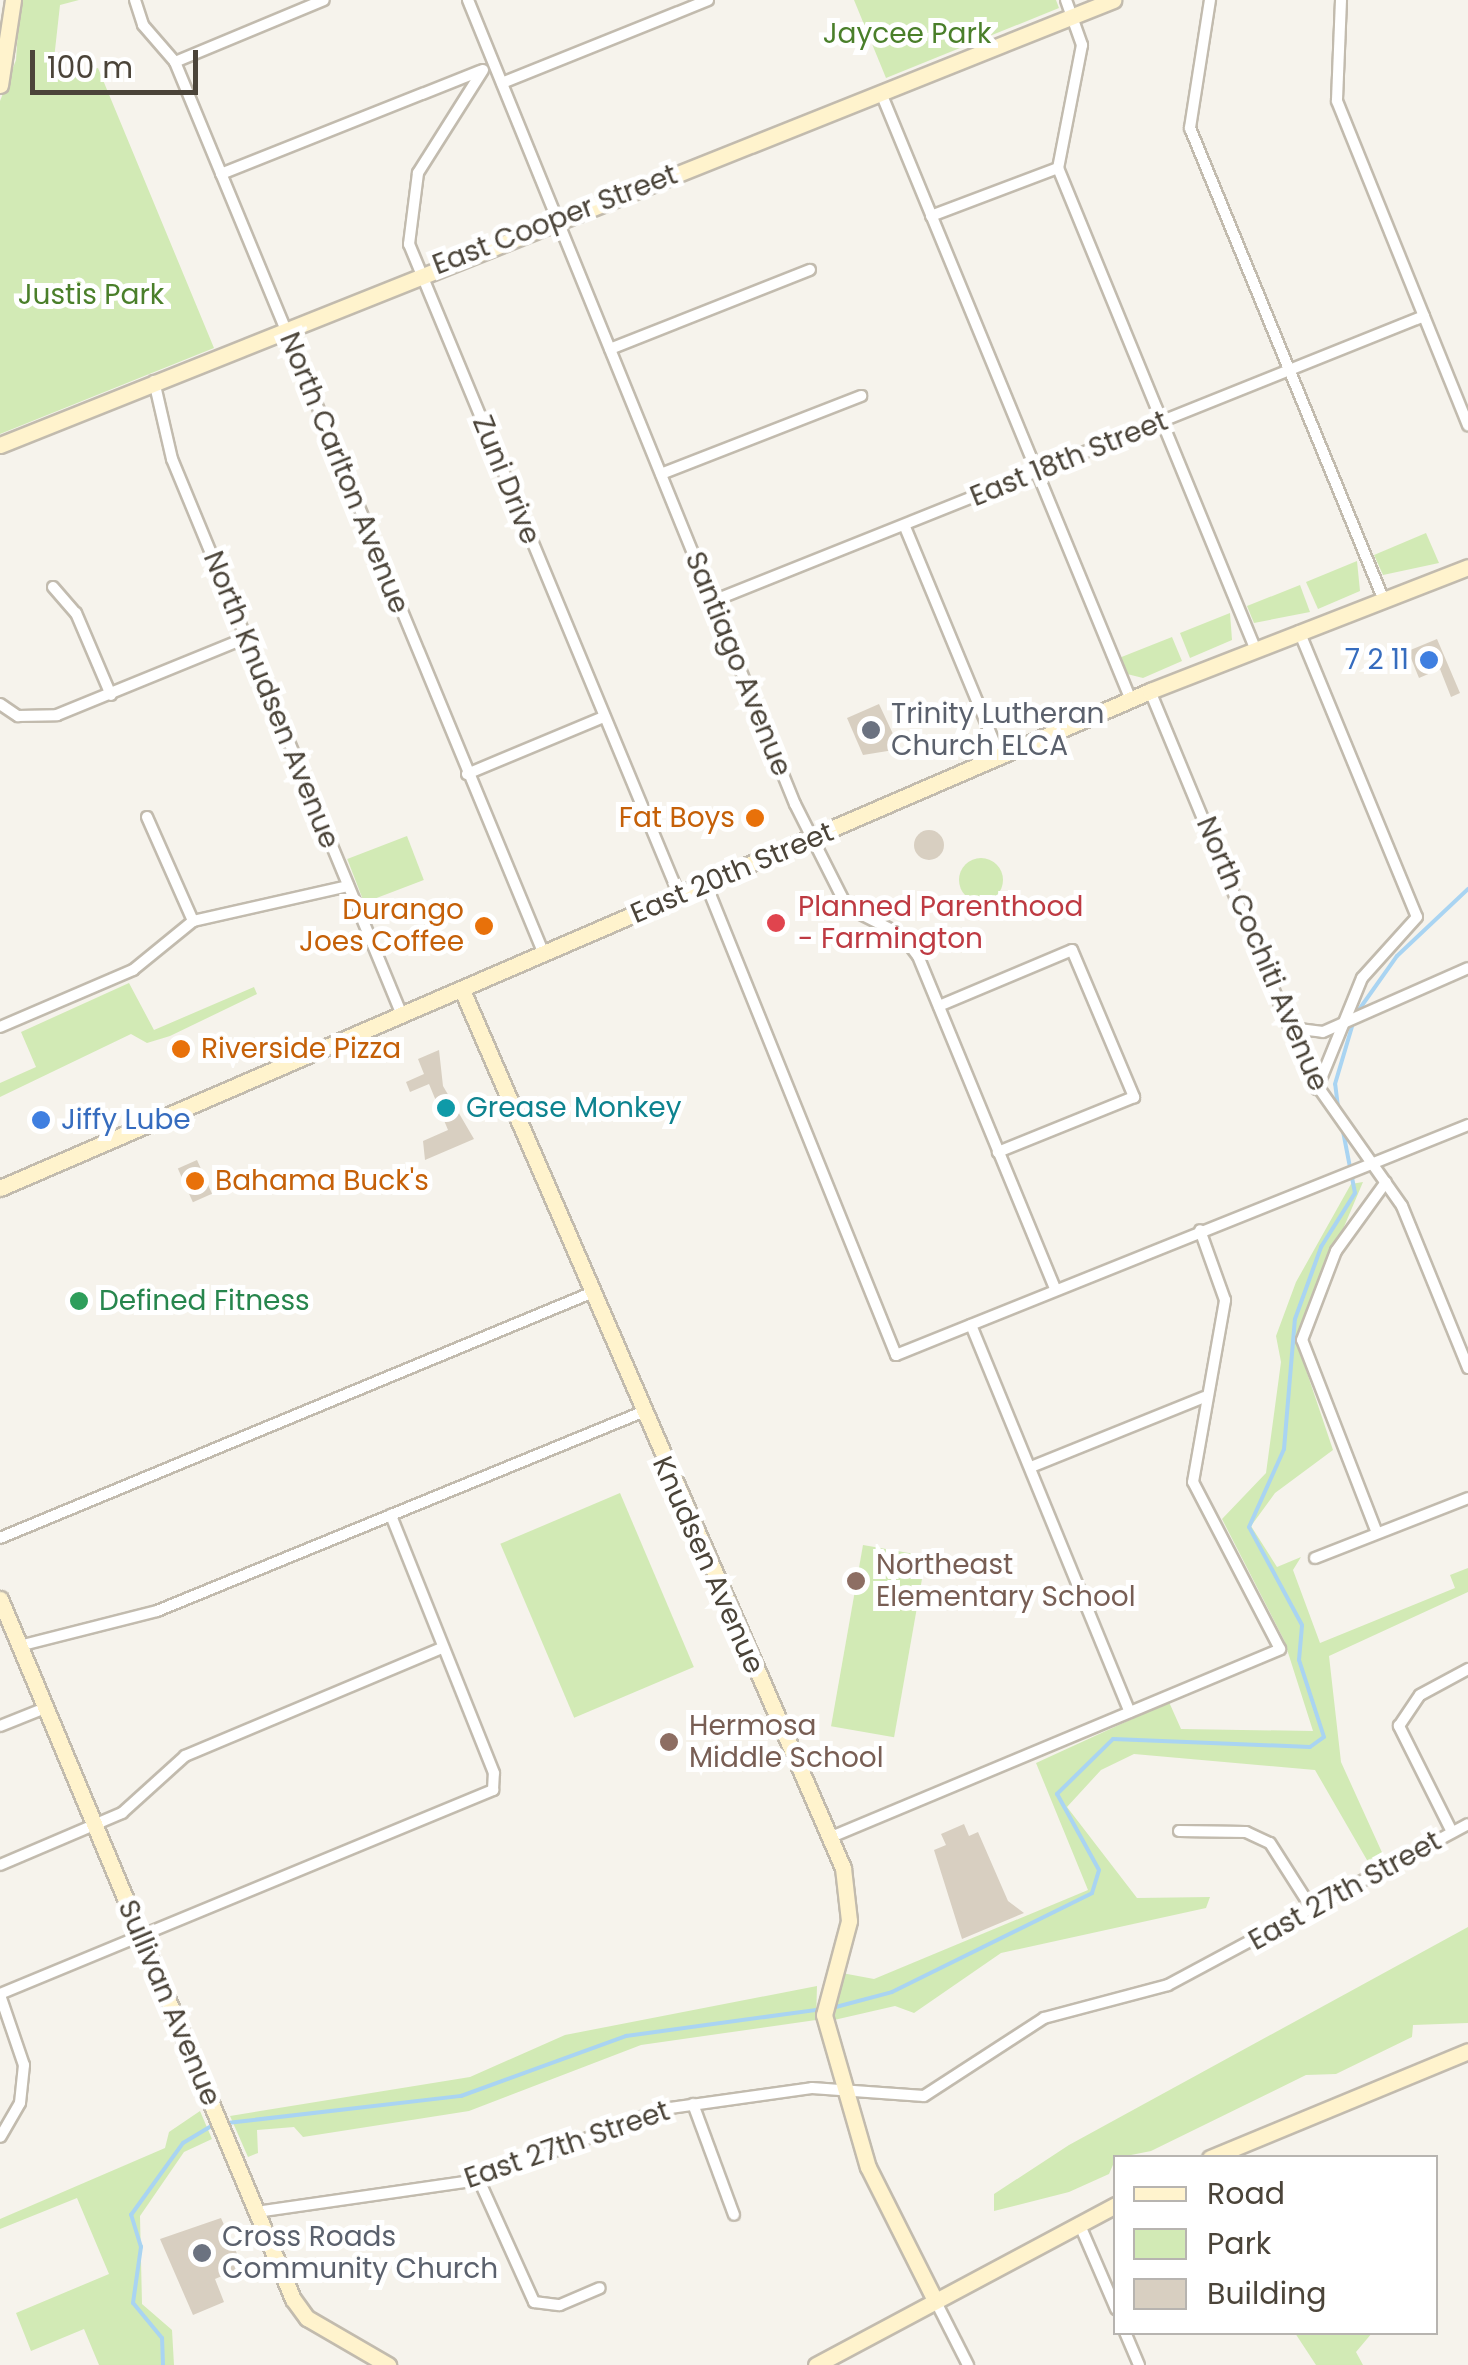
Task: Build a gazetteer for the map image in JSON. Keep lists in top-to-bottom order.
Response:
{
  "streets": {
    "main road": [
      "East Cooper Street",
      "East 20th Street",
      "Knudsen Avenue",
      "Sullivan Avenue"
    ],
    "street": [
      "East 18th Street",
      "North Carlton Avenue",
      "Zuni Drive",
      "Santiago Avenue",
      "North Knudsen Avenue",
      "North Cochiti Avenue",
      "East 27th Street"
    ]
  },
  "crossings": [
    ["East Cooper Street", "North Carlton Avenue"],
    ["East Cooper Street", "Zuni Drive"],
    ["East Cooper Street", "Santiago Avenue"],
    ["East Cooper Street", "North Knudsen Avenue"],
    ["East 18th Street", "Santiago Avenue"],
    ["North Carlton Avenue", "East 20th Street"],
    ["Zuni Drive", "East 20th Street"],
    ["Santiago Avenue", "East 20th Street"],
    ["North Knudsen Avenue", "East 20th Street"],
    ["East 20th Street", "North Cochiti Avenue"],
    ["East 20th Street", "Knudsen Avenue"],
    ["Knudsen Avenue", "East 27th Street"],
    ["East 27th Street", "Sullivan Avenue"]
  ],
  "parks": ["Jaycee Park", "Justis Park"],
  "places": [
    "7 2 11",
    "Trinity Lutheran Church ELCA",
    "Fat Boys",
    "Planned Parenthood - Farmington",
    "Durango Joes Coffee",
    "Riverside Pizza",
    "Grease Monkey",
    "Jiffy Lube",
    "Bahama Buck's",
    "Defined Fitness",
    "Northeast Elementary School",
    "Hermosa Middle School",
    "Cross Roads Community Church"
  ],
  "legend": ["Road", "Park", "Building"],
  "scale_bar": "100 m"
}
